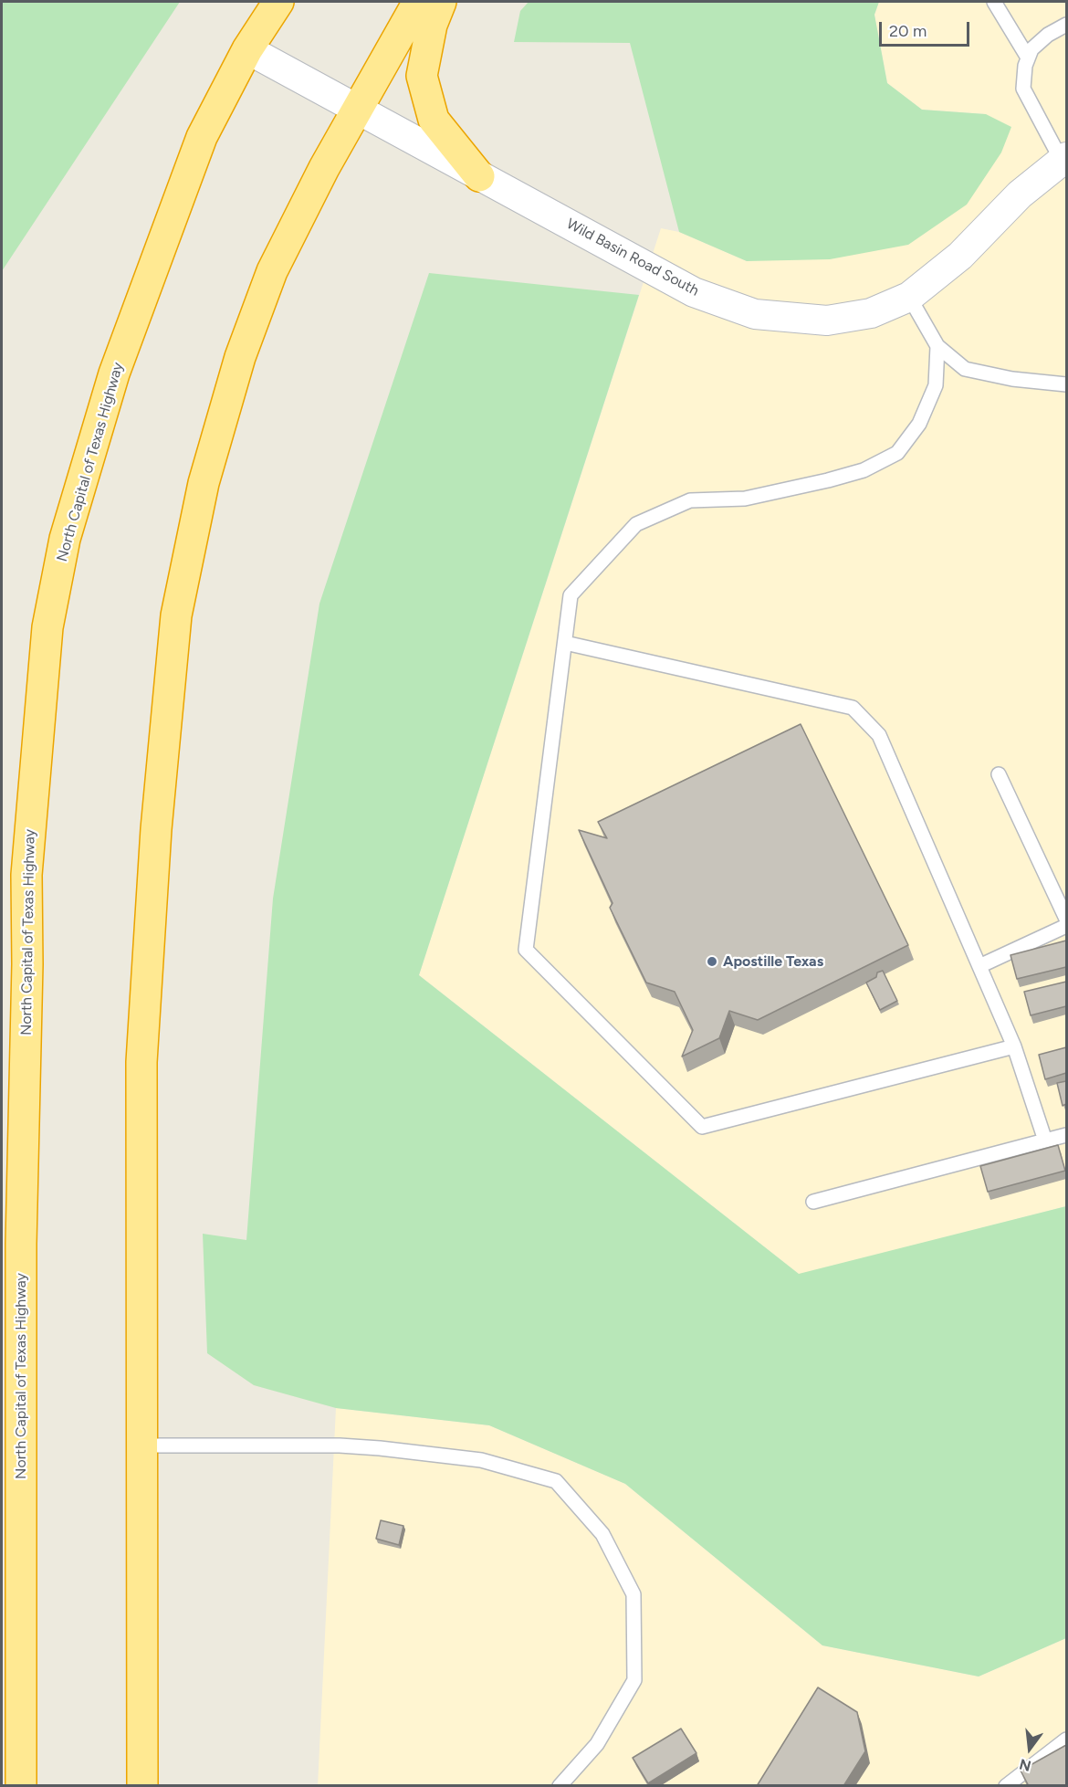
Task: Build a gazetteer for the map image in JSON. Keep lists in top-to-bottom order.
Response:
{
  "streets": {
    "highway": ["North Capital of Texas Highway"],
    "street": ["Wild Basin Road South"]
  },
  "crossings": [
    ["Wild Basin Road South", "North Capital of Texas Highway"]
  ],
  "places": ["Apostille Texas"],
  "scale_bar": "20 m",
  "north": "bottom"
}
